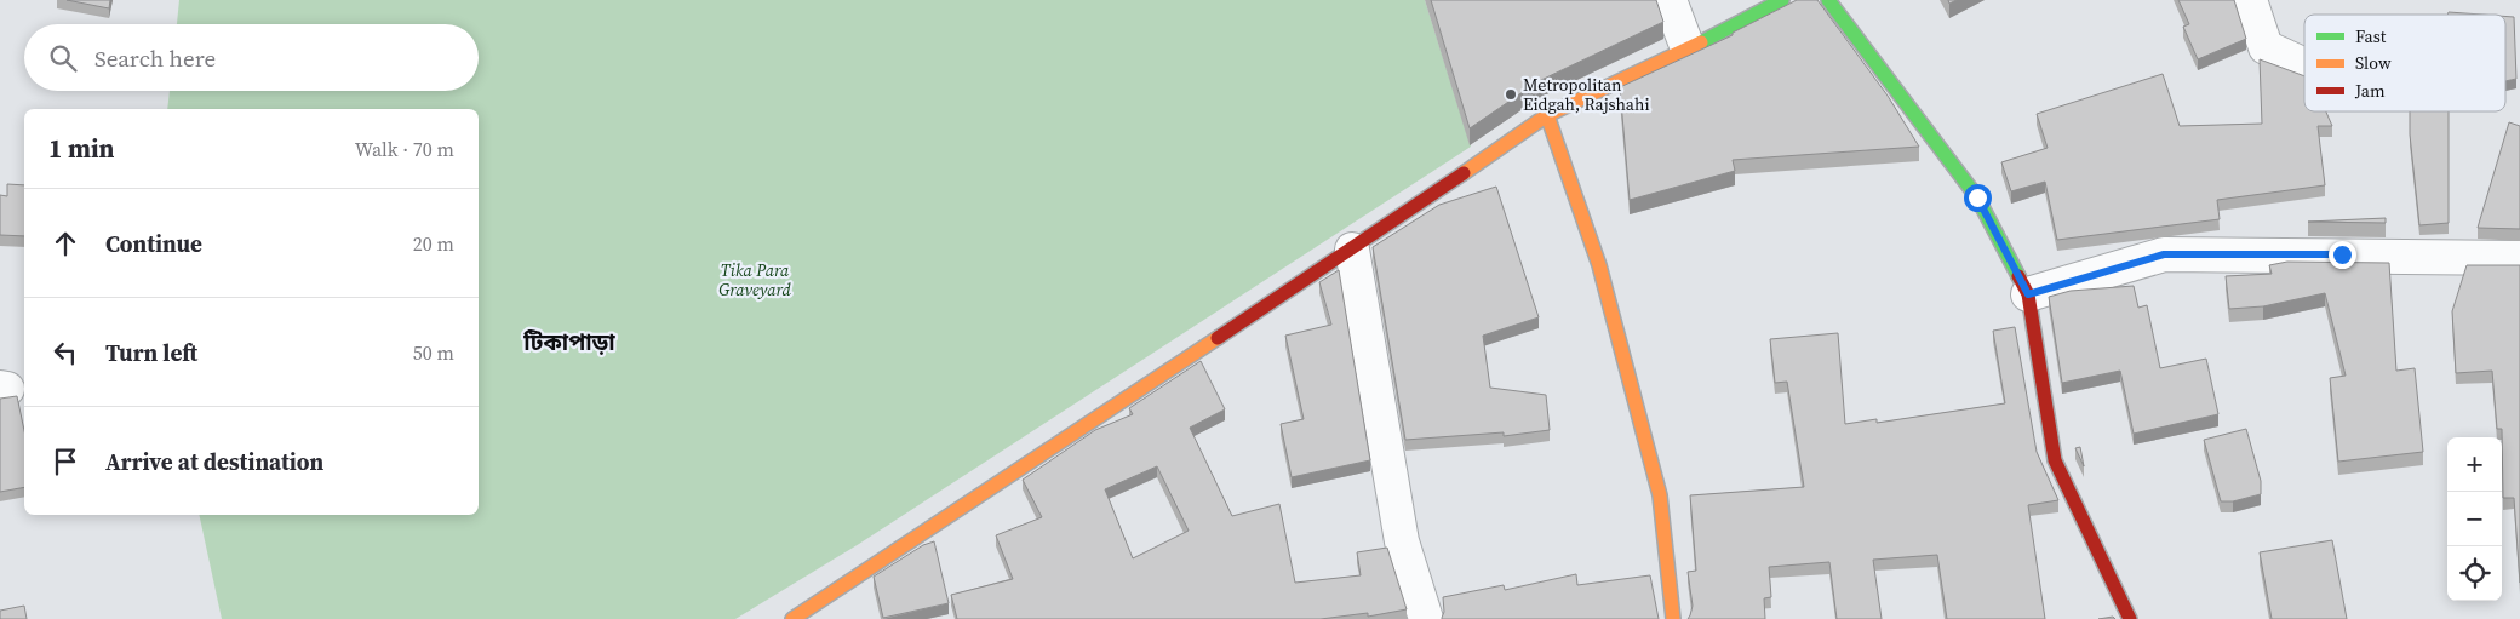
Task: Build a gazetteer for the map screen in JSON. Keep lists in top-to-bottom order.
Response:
{
  "districts": ["টিকাপাড়া"],
  "parks": ["Tika Para Graveyard"],
  "places": ["Metropolitan Eidgah, Rajshahi"],
  "legend": ["Fast", "Slow", "Jam"],
  "page": {
    "search": "Search here",
    "heading": ["1 min", "Walk · 70 m"],
    "list": [
      ["Continue", "20 m"],
      ["Turn left", "50 m"],
      "Arrive at destination"
    ],
    "map_buttons": ["+", "−"]
  }
}
